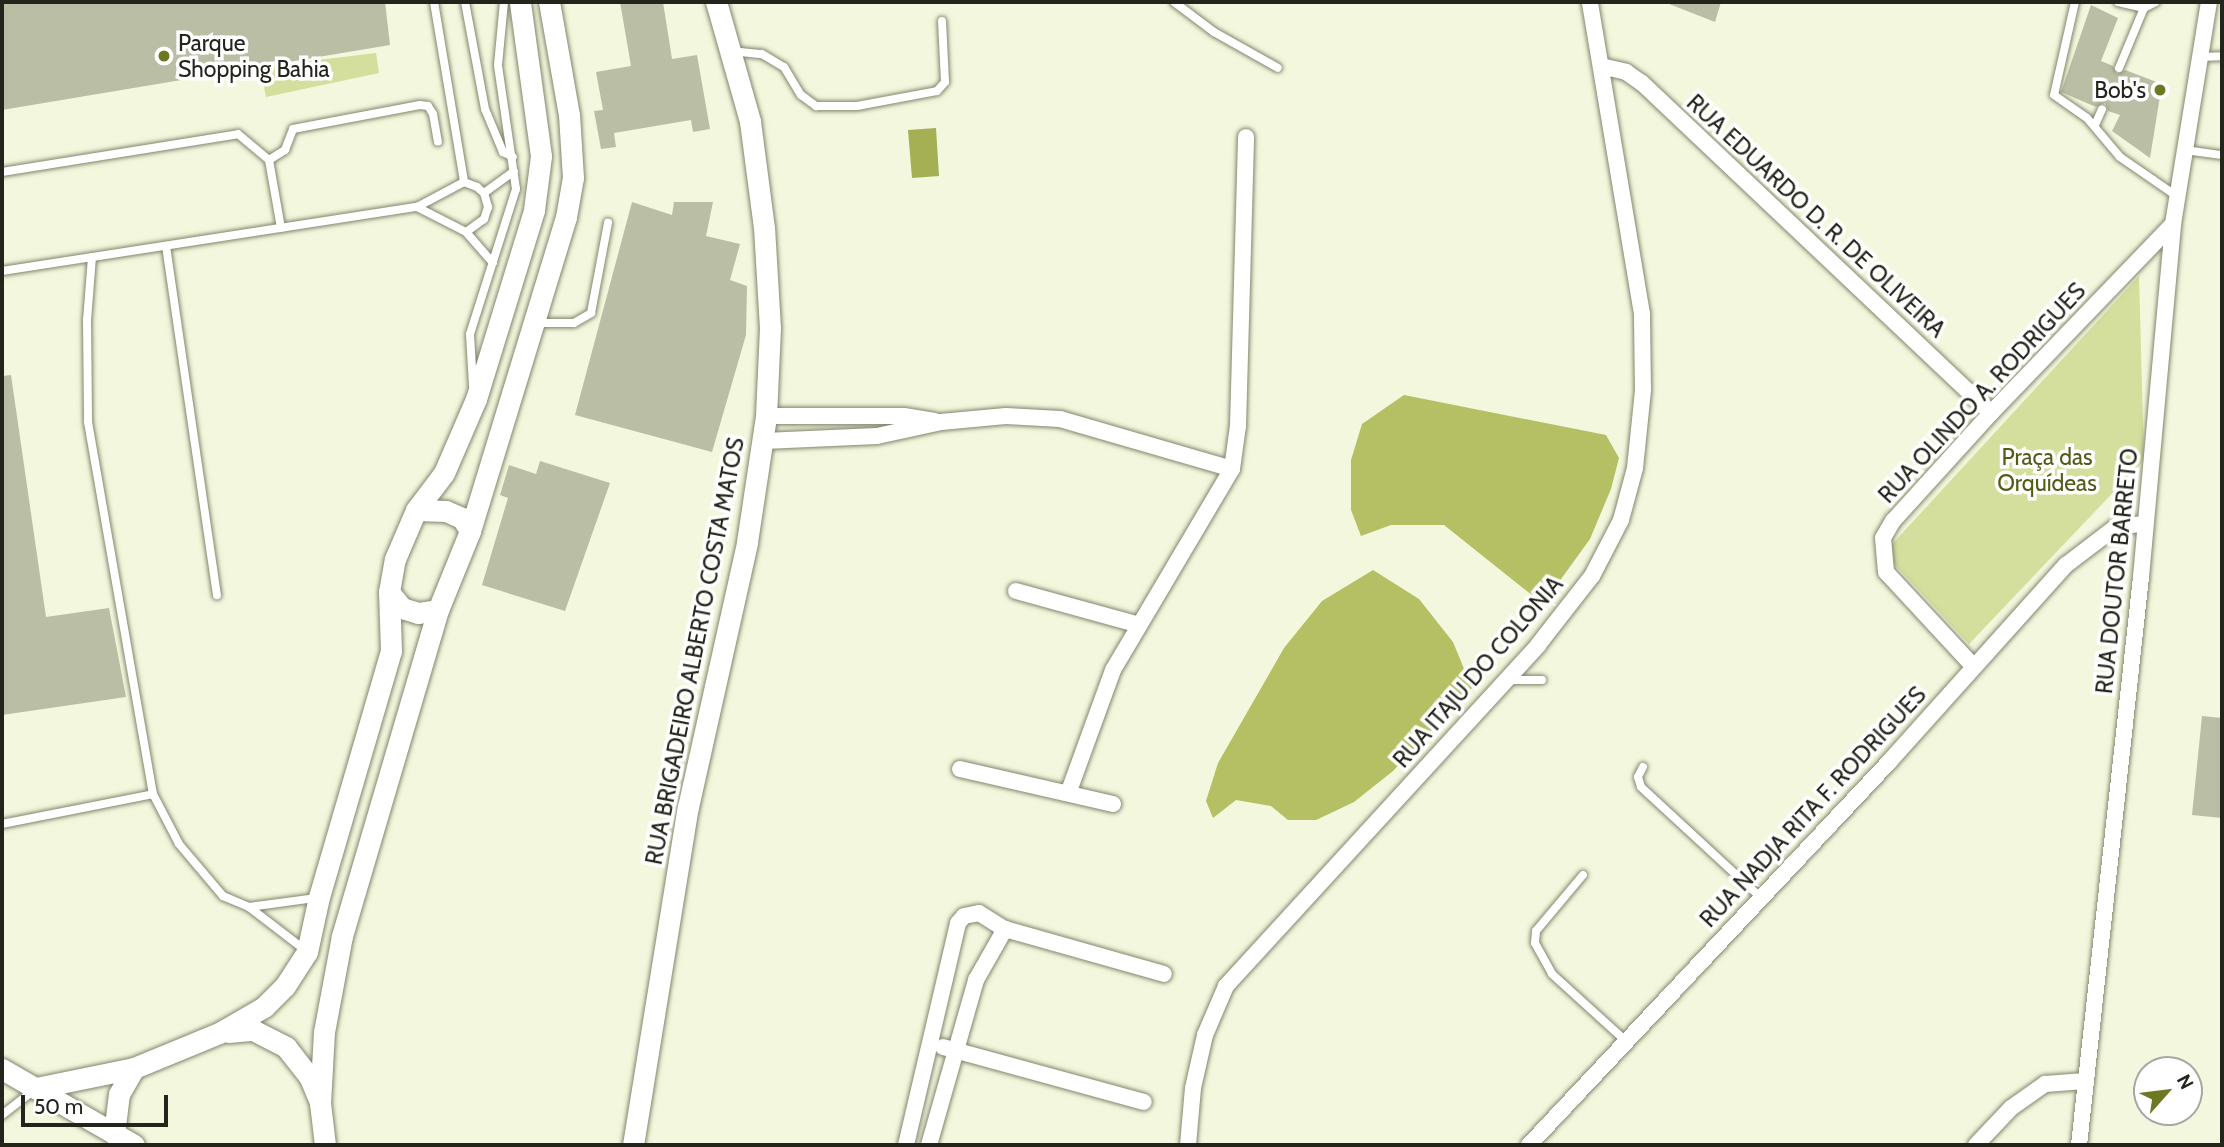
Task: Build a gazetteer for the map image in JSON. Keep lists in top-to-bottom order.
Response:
{
  "streets": {
    "street": [
      "RUA EDUARDO D. R. DE OLIVEIRA",
      "RUA OLINDO A. RODRIGUES",
      "RUA DOUTOR BARRETO",
      "RUA BRIGADEIRO ALBERTO COSTA MATOS",
      "RUA ITAJU DO COLONIA",
      "RUA NADJA RITA F. RODRIGUES"
    ]
  },
  "crossings": [
    ["RUA EDUARDO D. R. DE OLIVEIRA", "RUA OLINDO A. RODRIGUES"],
    ["RUA EDUARDO D. R. DE OLIVEIRA", "RUA ITAJU DO COLONIA"],
    ["RUA OLINDO A. RODRIGUES", "RUA DOUTOR BARRETO"],
    ["RUA OLINDO A. RODRIGUES", "RUA NADJA RITA F. RODRIGUES"],
    ["RUA DOUTOR BARRETO", "RUA NADJA RITA F. RODRIGUES"]
  ],
  "parks": ["Praça das Orquídeas"],
  "places": ["Parque Shopping Bahia", "Bob's"],
  "scale_bar": "50 m",
  "north": "top right"
}
